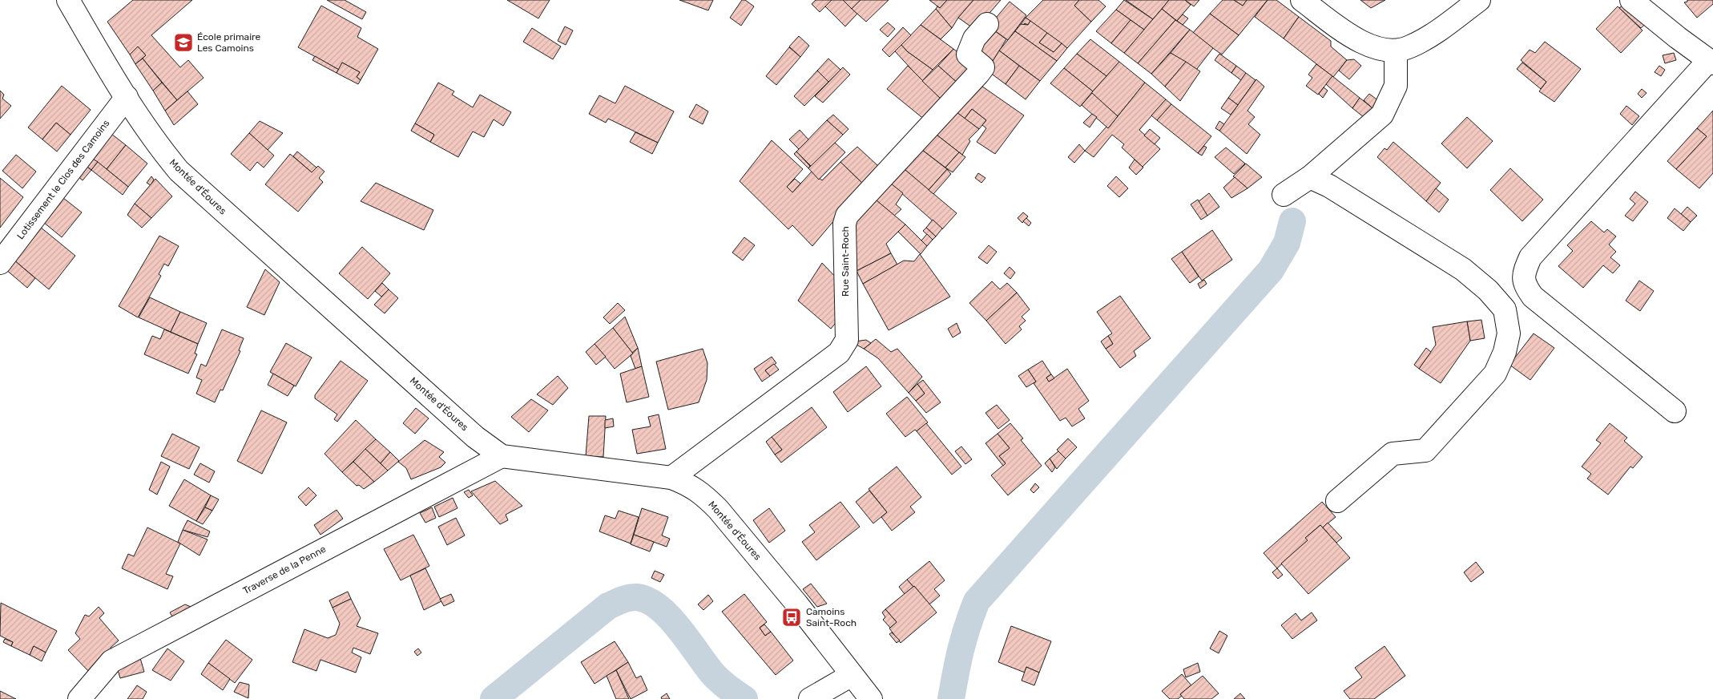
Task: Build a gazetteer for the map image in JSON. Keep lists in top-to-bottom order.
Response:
{
  "streets": {
    "street": [
      "Lotissement le Clos des Camoins",
      "Montée d'Éoures",
      "Rue Saint-Roch",
      "Traverse de la Penne"
    ]
  },
  "crossings": [
    ["Lotissement le Clos des Camoins", "Montée d'Éoures"],
    ["Montée d'Éoures", "Rue Saint-Roch"],
    ["Montée d'Éoures", "Traverse de la Penne"]
  ],
  "places": {
    "school or university": ["École primaire Les Camoins"],
    "bus stop": ["Camoins Saint-Roch"]
  }
}
